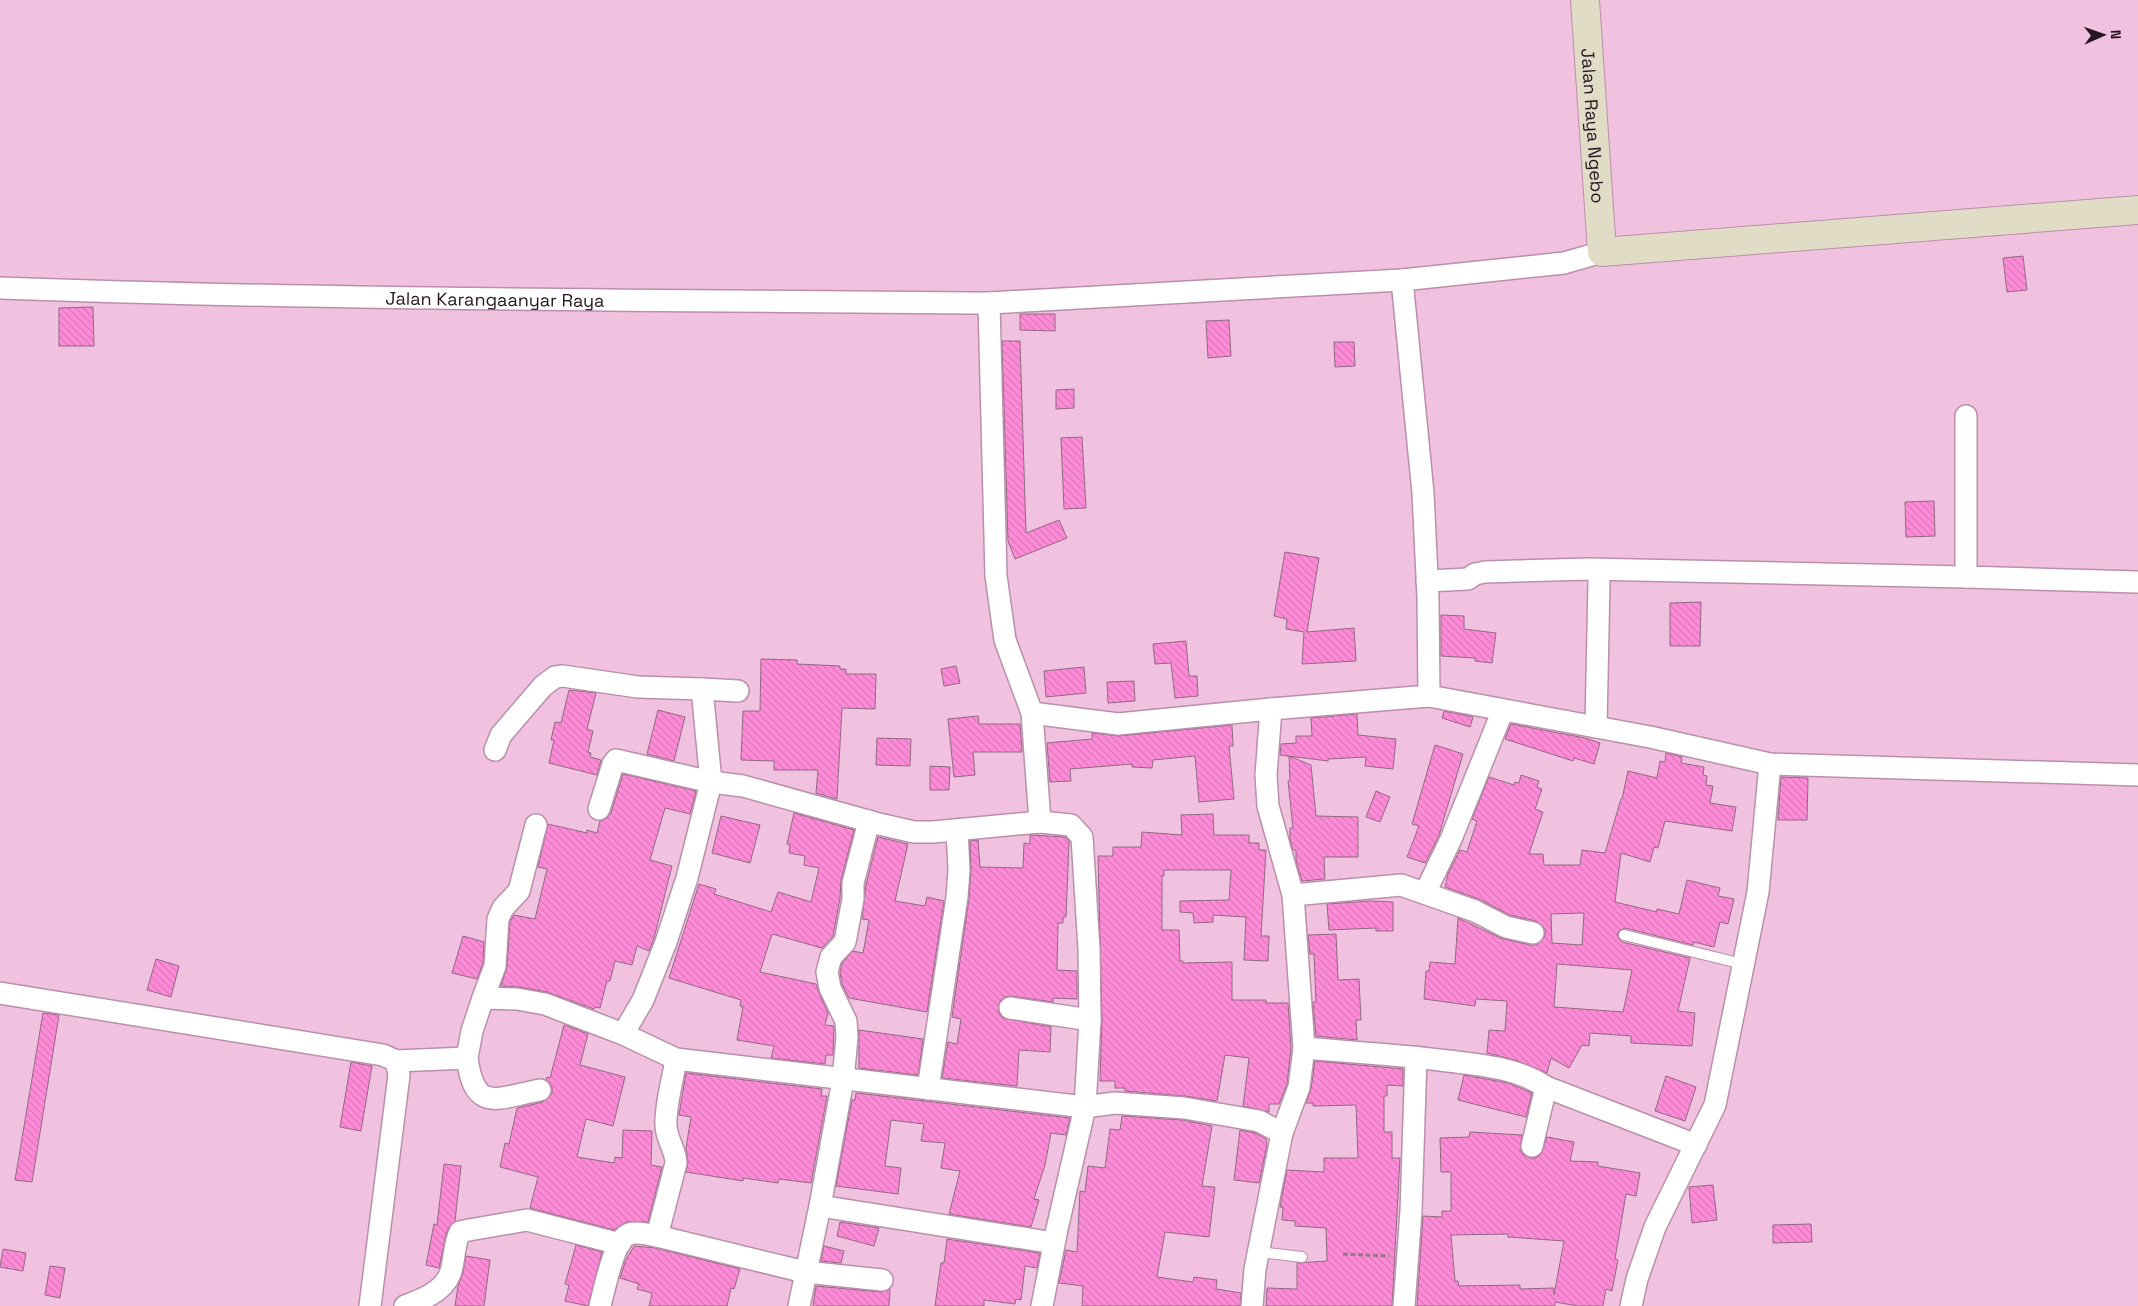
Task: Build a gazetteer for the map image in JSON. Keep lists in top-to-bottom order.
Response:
{
  "streets": {
    "street": ["Jalan Raya Ngebo", "Jalan Karangaanyar Raya"]
  },
  "crossings": [
    ["Jalan Raya Ngebo", "Jalan Karangaanyar Raya"]
  ],
  "north": "right"
}
